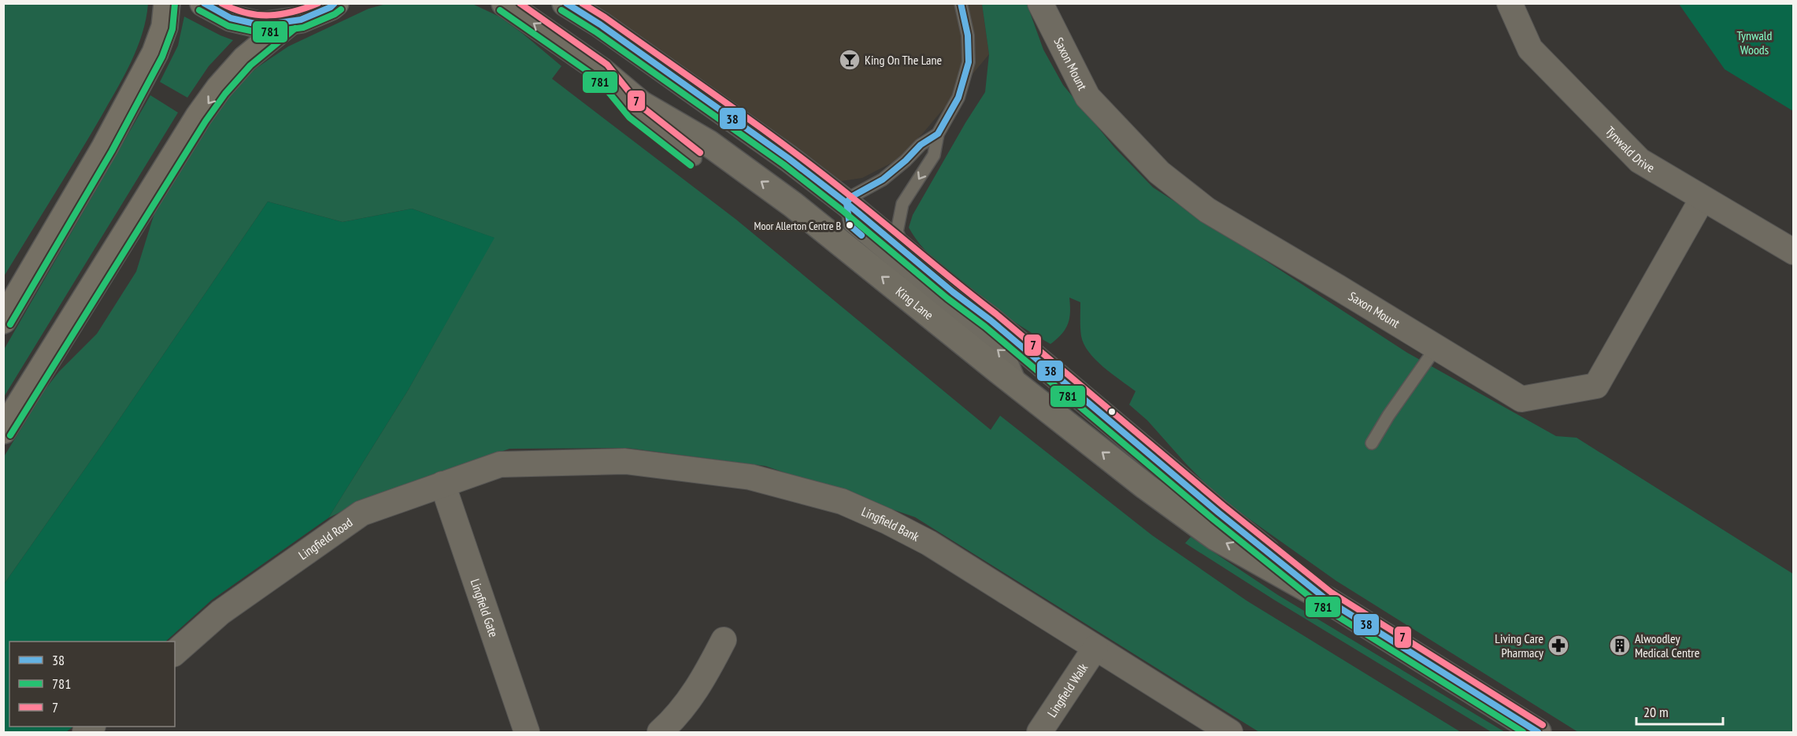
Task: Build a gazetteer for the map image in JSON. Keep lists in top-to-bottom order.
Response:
{
  "streets": {
    "street": [
      "Saxon Mount",
      "Tynwald Drive",
      "King Lane",
      "Lingfield Bank",
      "Lingfield Road",
      "Lingfield Gate",
      "Lingfield Walk"
    ]
  },
  "crossings": [
    ["Saxon Mount", "Tynwald Drive"],
    ["Lingfield Bank", "Lingfield Road"],
    ["Lingfield Bank", "Lingfield Walk"],
    ["Lingfield Road", "Lingfield Gate"]
  ],
  "parks": ["Tynwald Woods"],
  "places": {
    "bar": ["King On The Lane"],
    "other": ["Moor Allerton Centre B"],
    "pharmacy": ["Living Care Pharmacy"],
    "building": ["Alwoodley Medical Centre"]
  },
  "lines": ["transit line 38", "transit line 7", "transit line 781"],
  "legend": ["38", "781", "7"],
  "scale_bar": "20 m"
}
